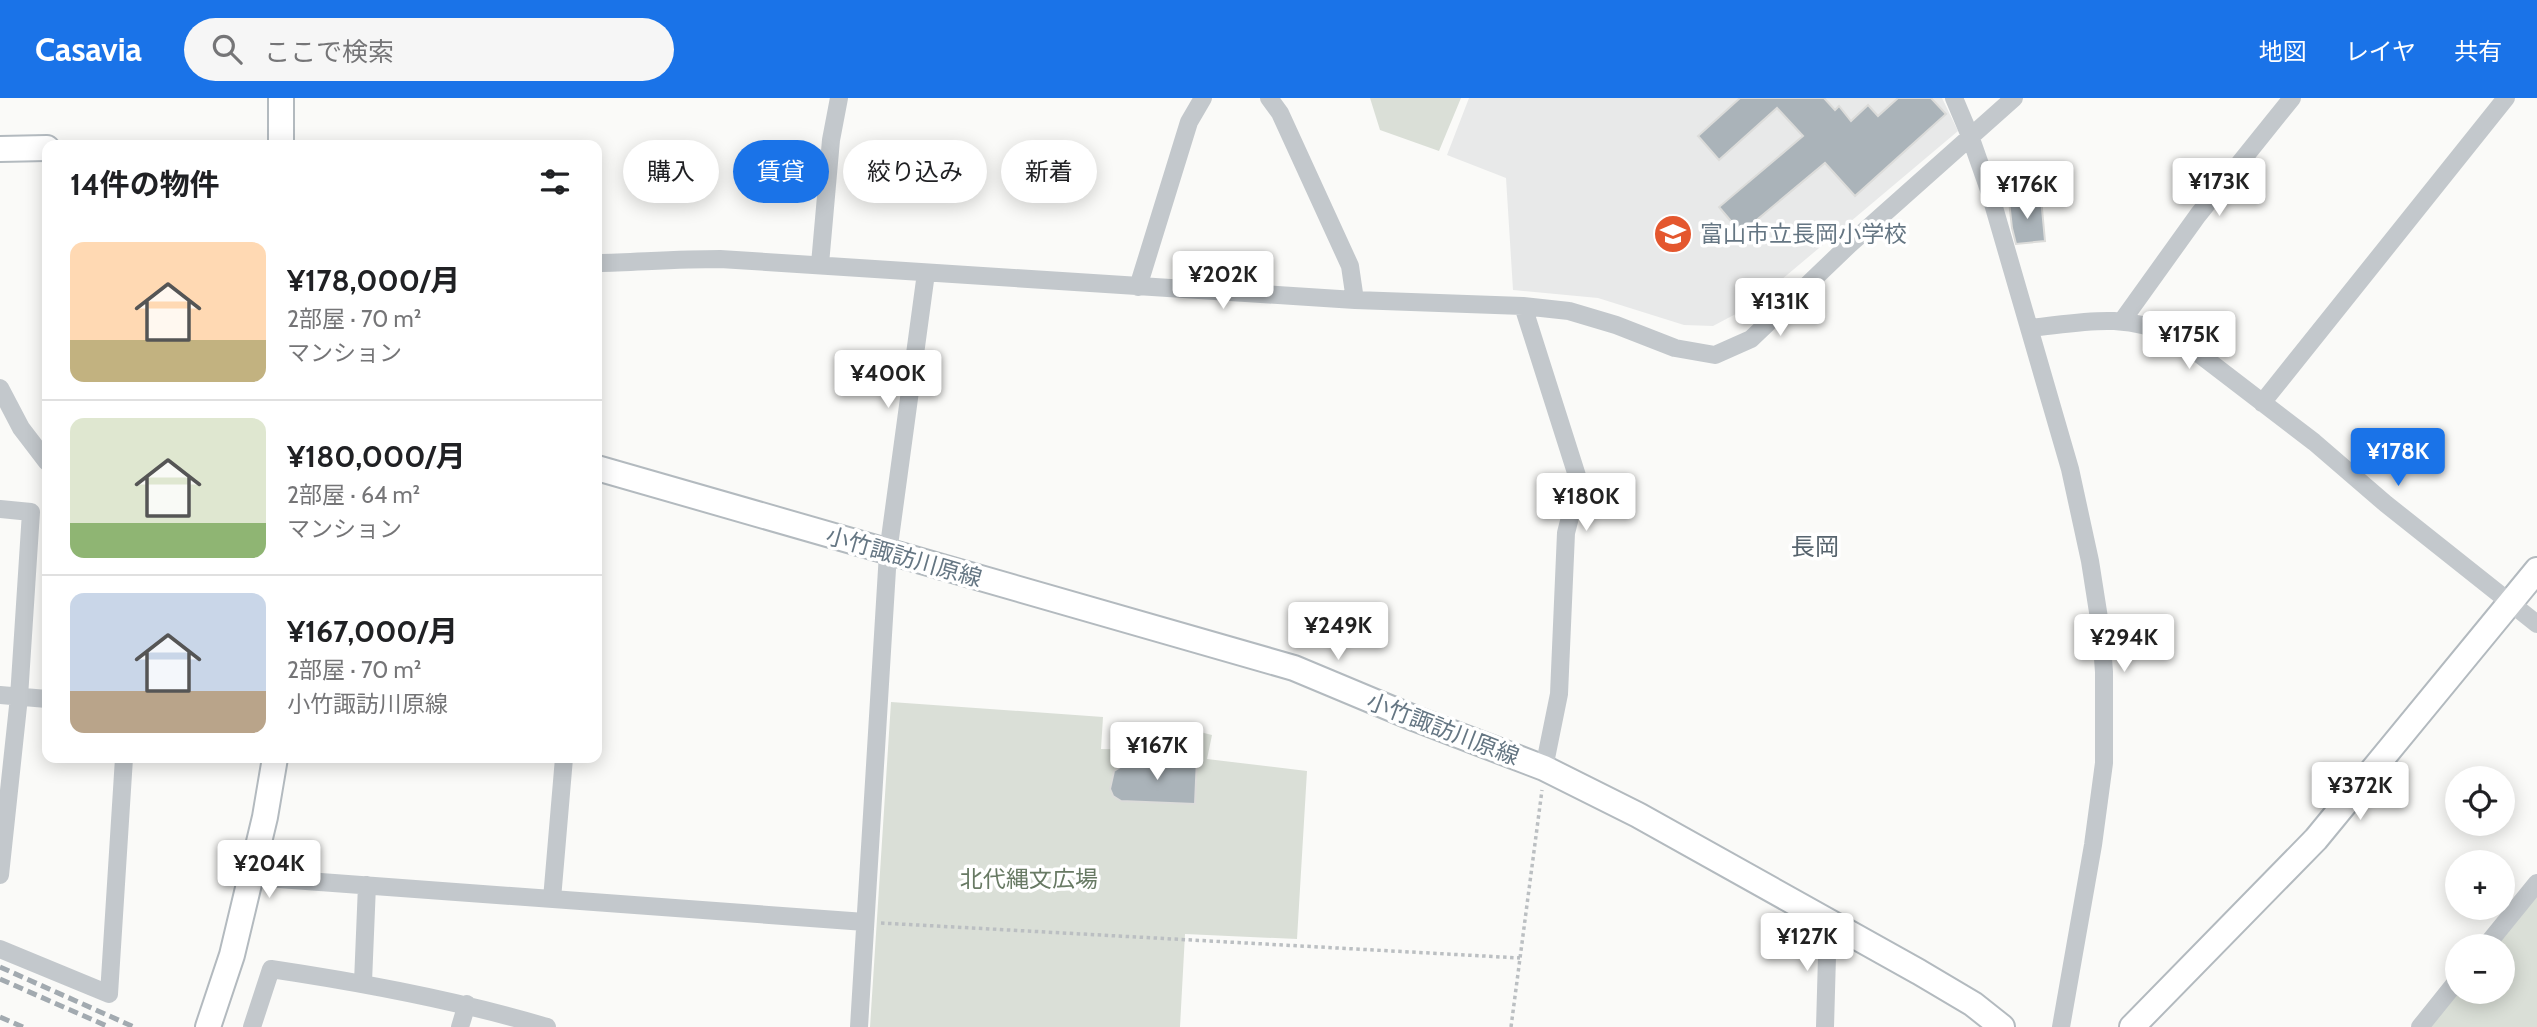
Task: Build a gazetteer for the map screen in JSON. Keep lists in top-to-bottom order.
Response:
{
  "streets": {
    "main road": ["小竹諏訪川原線"]
  },
  "districts": ["長岡"],
  "parks": ["北代縄文広場"],
  "places": {
    "school or university": ["富山市立長岡小学校"]
  },
  "page": {
    "header": "Casavia",
    "search": "ここで検索",
    "nav": ["地図", "レイヤ", "共有"],
    "chip": [
      "購入",
      "賃貸",
      "絞り込み",
      "新着"
    ],
    "heading": "14件の物件",
    "price": [
      "¥173K",
      "¥176K",
      "¥202K",
      "¥131K",
      "¥175K",
      "¥400K",
      "¥178K",
      "¥180K",
      "¥249K",
      "¥294K",
      "¥167K",
      "¥372K",
      "¥204K",
      "¥127K"
    ],
    "list": [
      {
        "name": "¥178,000/月",
        "note": "2部屋 · 70 m² · マンション"
      },
      {
        "name": "¥180,000/月",
        "note": "2部屋 · 64 m² · マンション"
      },
      {
        "name": "¥167,000/月",
        "note": "2部屋 · 70 m² · 小竹諏訪川原線"
      }
    ],
    "map_buttons": ["+", "−"]
  }
}
